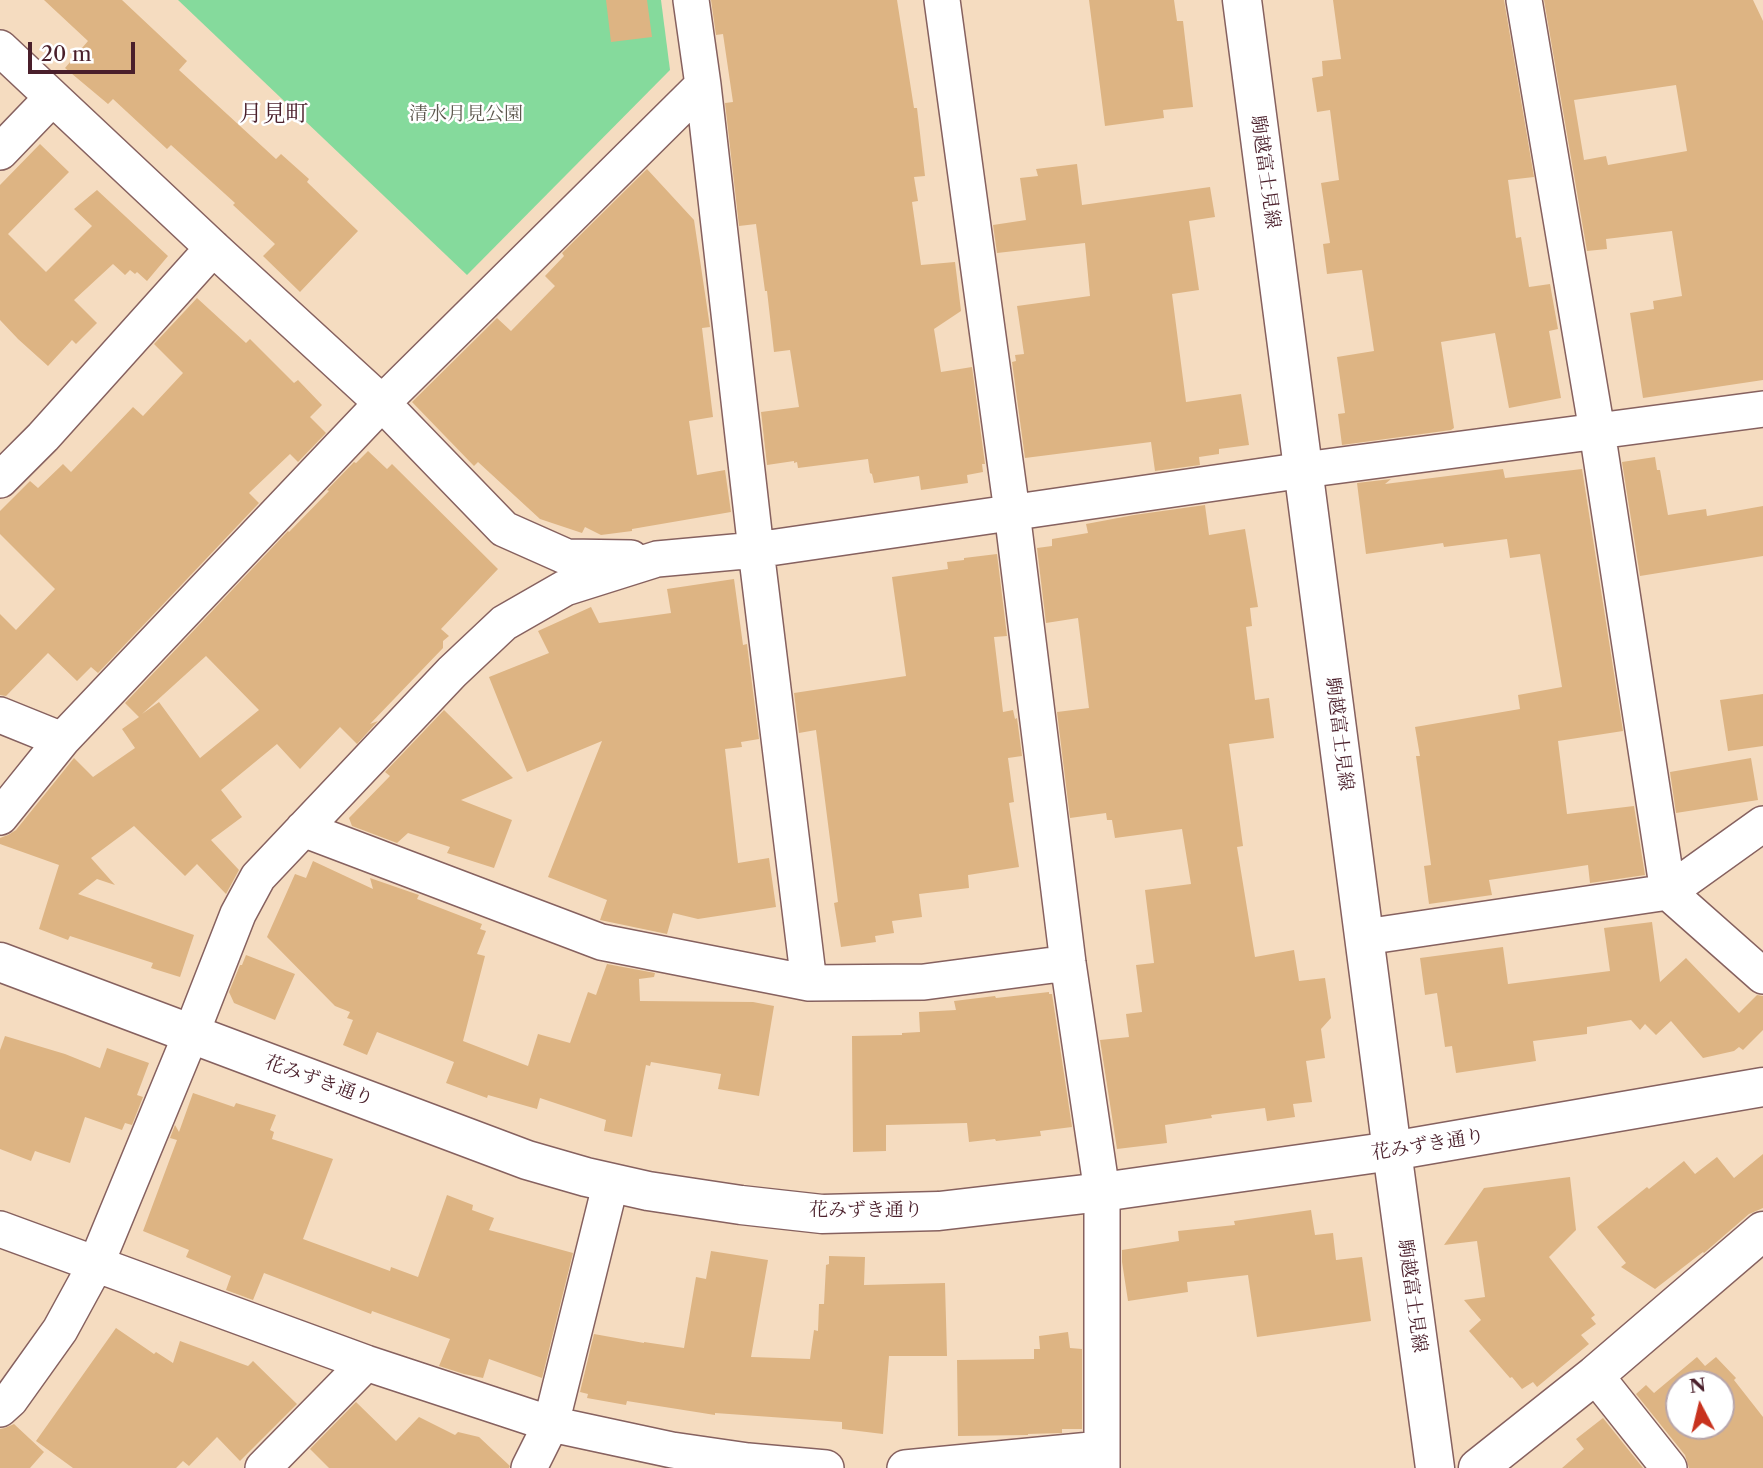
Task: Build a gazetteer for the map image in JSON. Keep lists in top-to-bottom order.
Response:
{
  "streets": {
    "street": ["駒越富士見線", "花みずき通り"]
  },
  "crossings": [
    ["駒越富士見線", "花みずき通り"]
  ],
  "districts": ["月見町"],
  "parks": ["清水月見公園"],
  "scale_bar": "20 m",
  "north": "top"
}
